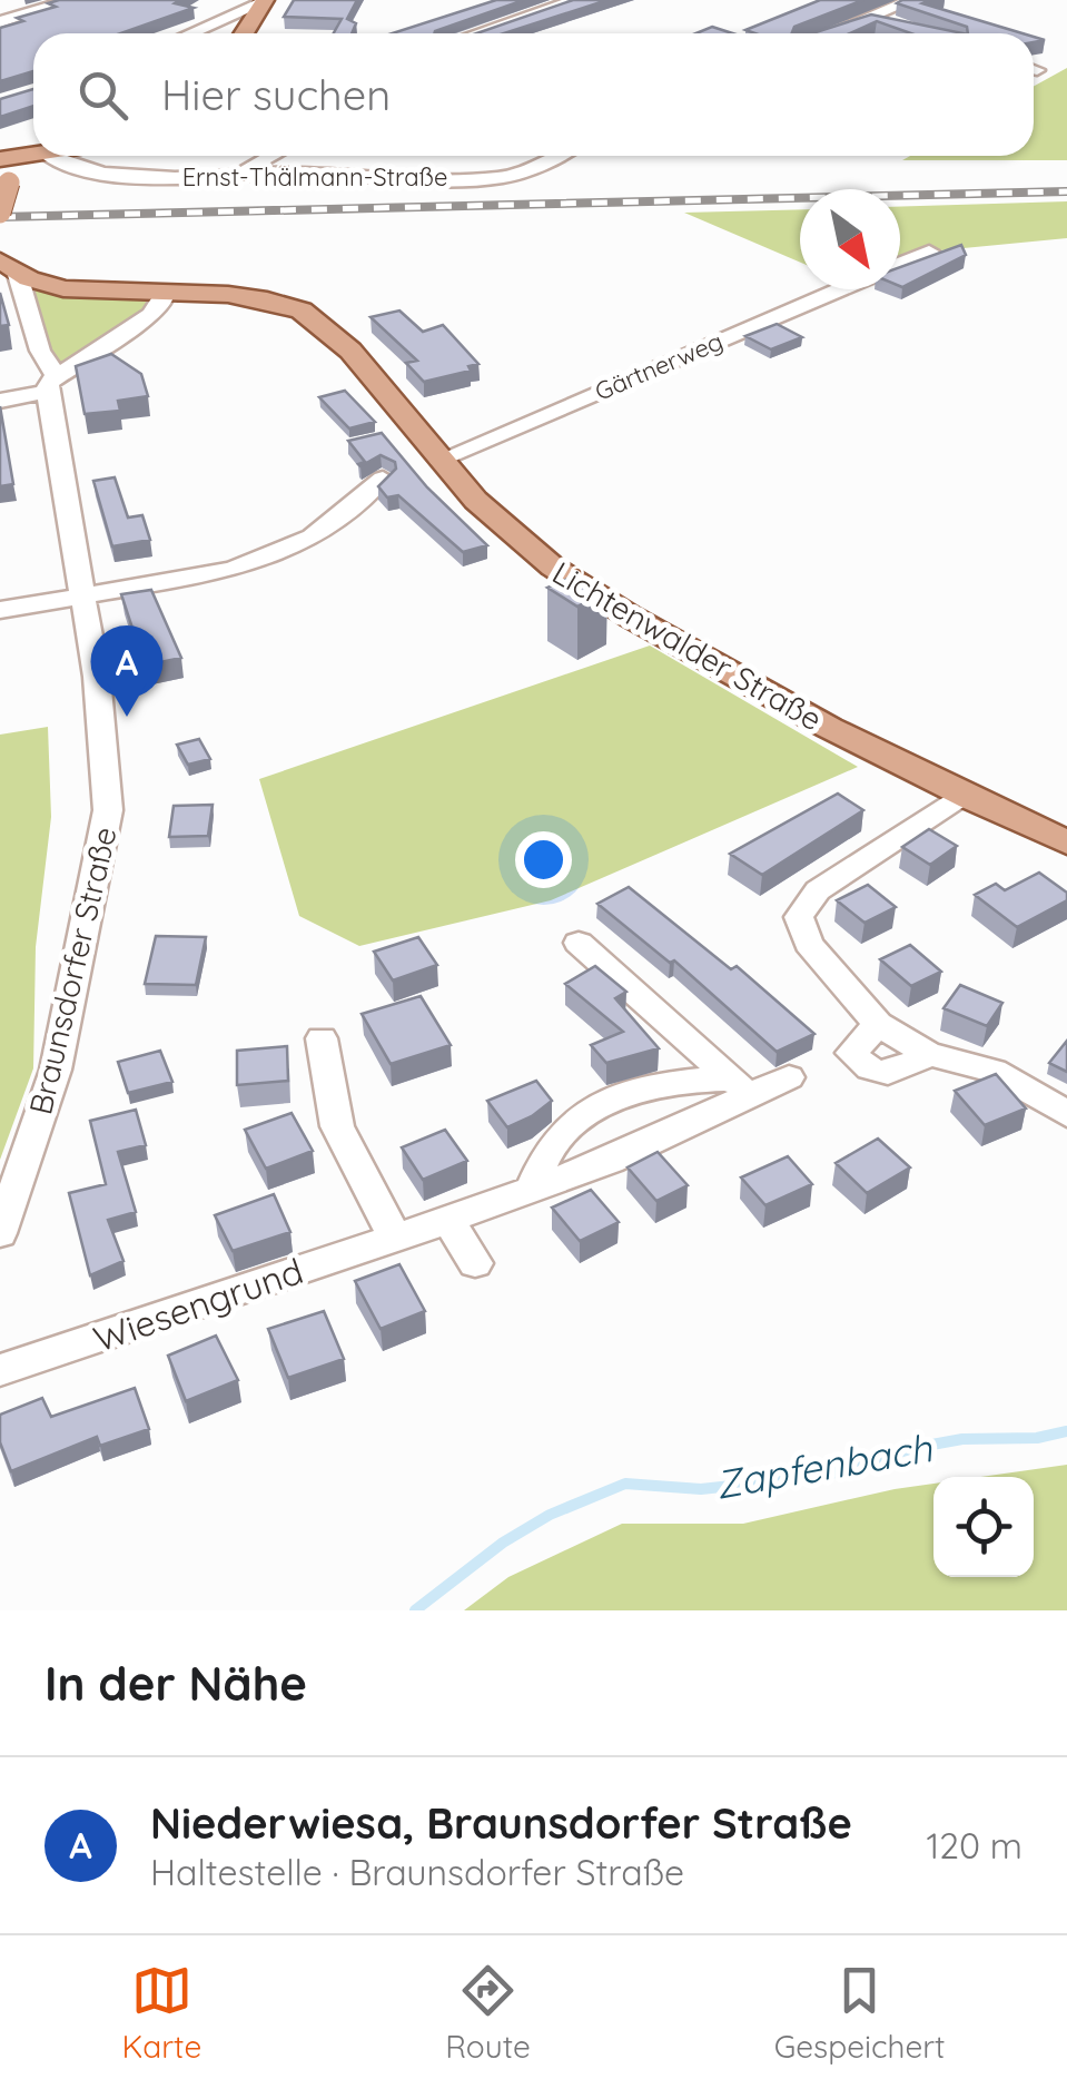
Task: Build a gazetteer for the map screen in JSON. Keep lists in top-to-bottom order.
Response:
{
  "streets": {
    "main road": ["Lichtenwalder Straße"],
    "street": [
      "Ernst-Thälmann-Straße",
      "Gärtnerweg",
      "Braunsdorfer Straße",
      "Wiesengrund"
    ]
  },
  "crossings": [
    ["Gärtnerweg", "Lichtenwalder Straße"],
    ["Lichtenwalder Straße", "Braunsdorfer Straße"]
  ],
  "water": ["Zapfenbach"],
  "north": "bottom right",
  "page": {
    "search": "Hier suchen",
    "pins": "A",
    "heading": "In der Nähe",
    "list": [
      {
        "mark": "A",
        "name": "Niederwiesa, Braunsdorfer Straße",
        "note": "Haltestelle · Braunsdorfer Straße",
        "value": "120 m"
      }
    ],
    "nav": ["Karte", "Route", "Gespeichert"]
  }
}
